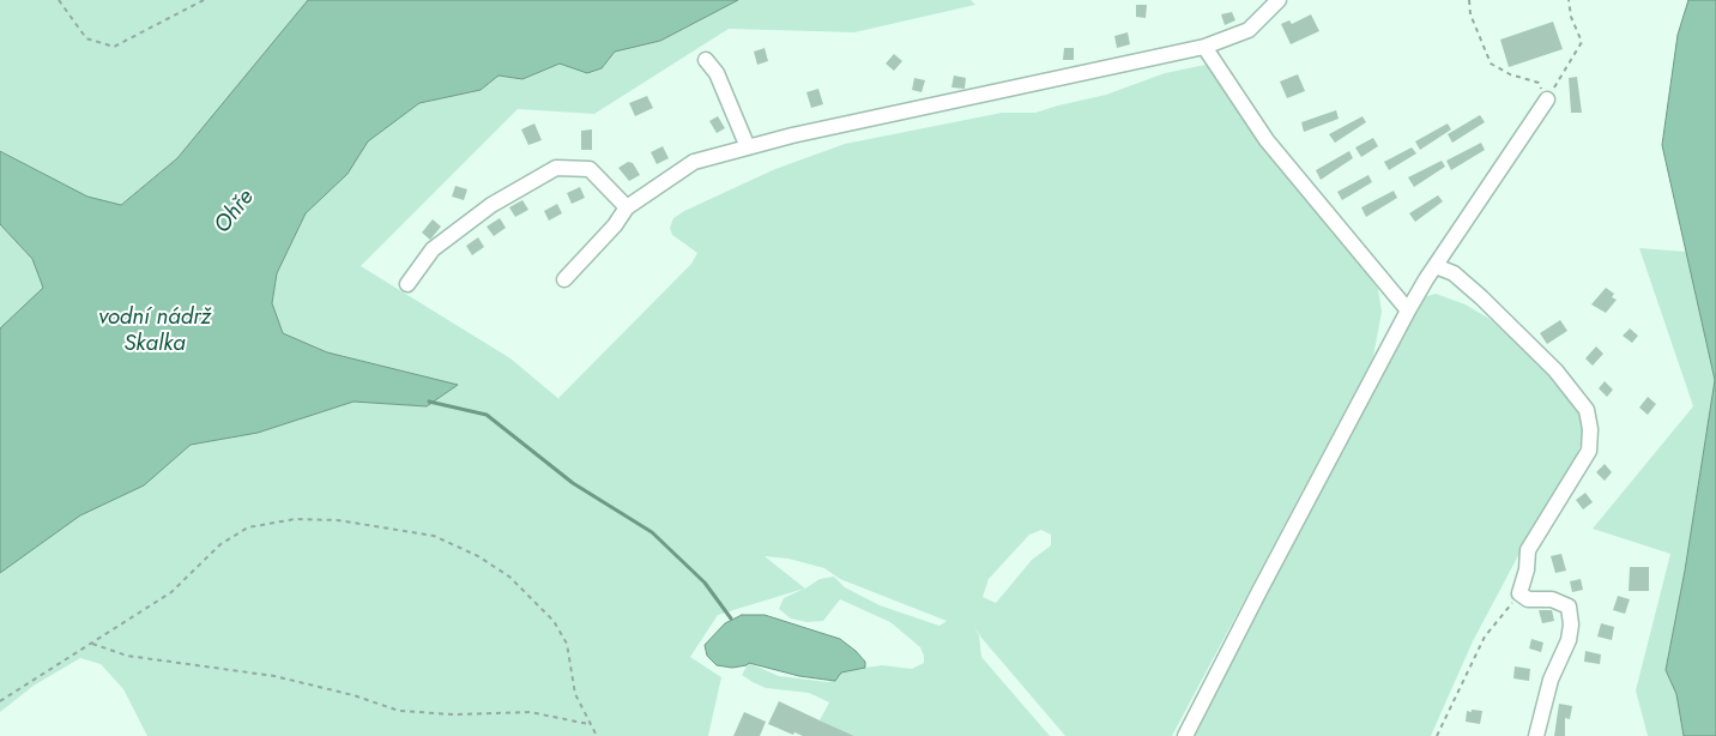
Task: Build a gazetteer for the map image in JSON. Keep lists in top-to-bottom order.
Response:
{
  "water": ["Ohře", "vodní nádrž Skalka"]
}
